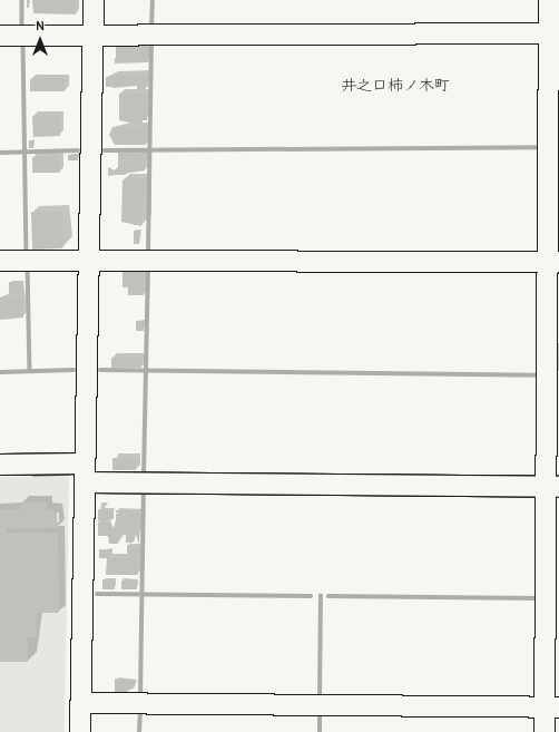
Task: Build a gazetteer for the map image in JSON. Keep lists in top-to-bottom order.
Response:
{
  "districts": ["井之口柿ノ木町"],
  "north": "top"
}
